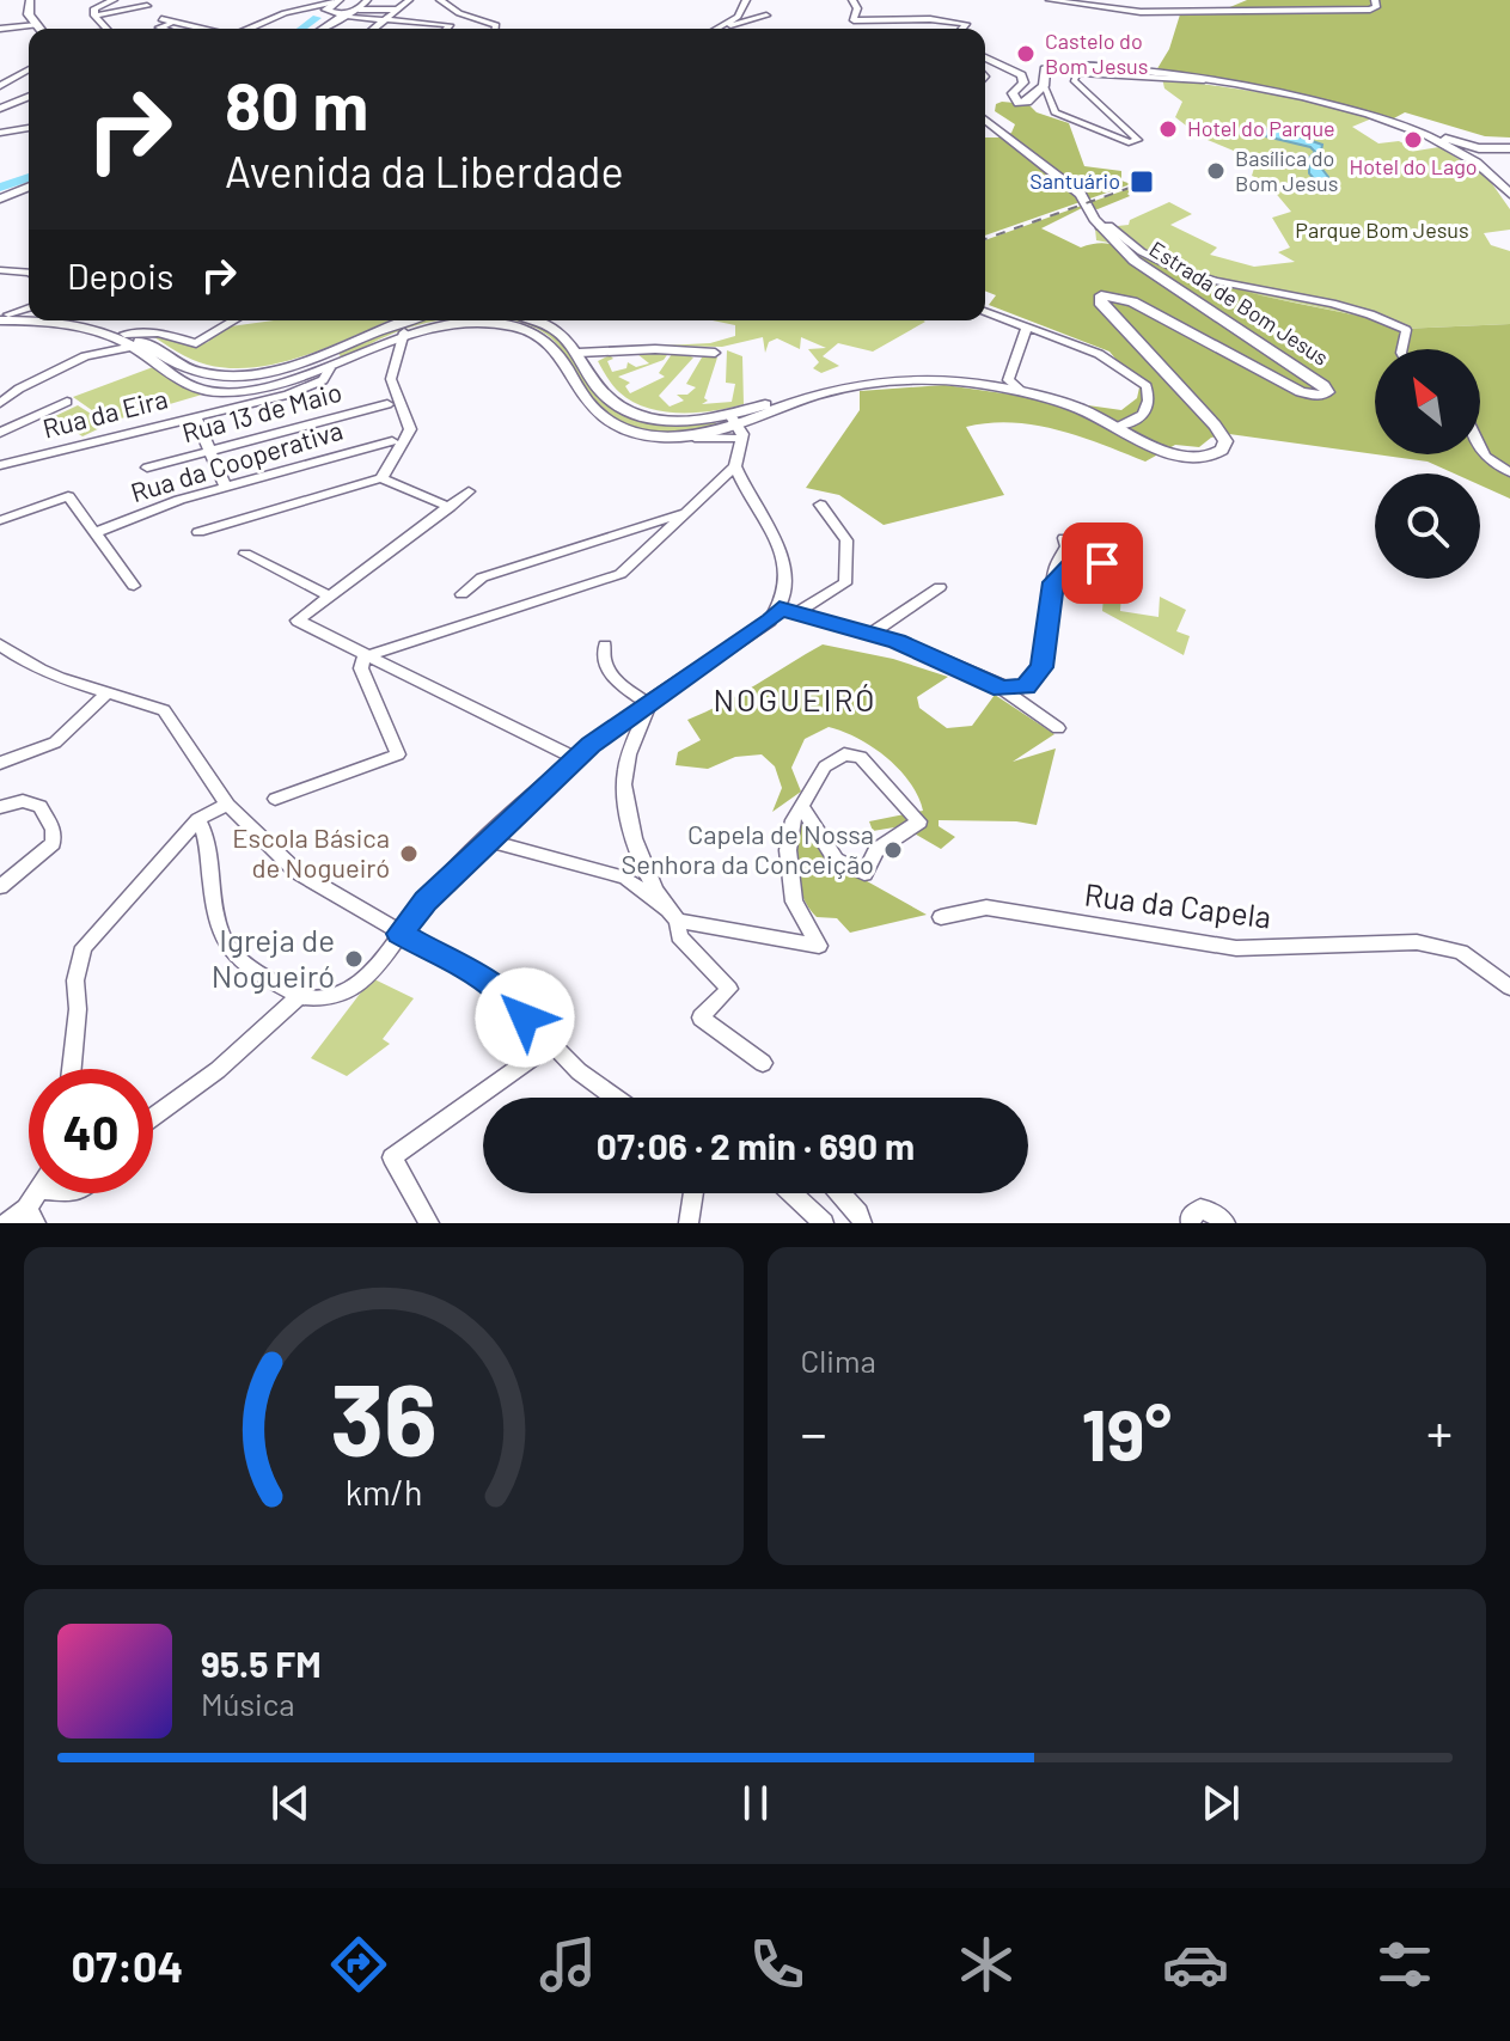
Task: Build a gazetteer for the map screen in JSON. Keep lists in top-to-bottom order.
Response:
{
  "streets": {
    "main road": ["Estrada de Bom Jesus"],
    "street": [
      "Rua 13 de Maio",
      "Rua da Eira",
      "Rua da Cooperativa",
      "Rua da Capela"
    ]
  },
  "districts": ["NOGUEIRÓ"],
  "parks": ["Parque Bom Jesus"],
  "places": {
    "other": [
      "Castelo do Bom Jesus",
      "Hotel do Parque",
      "Hotel do Lago",
      "Basílica do Bom Jesus",
      "Capela de Nossa Senhora da Conceição",
      "Escola Básica de Nogueiró",
      "Igreja de Nogueiró"
    ],
    "transit": ["Santuário"]
  },
  "north": "top left",
  "page": {
    "turn": ["80 m", "Avenida da Liberdade"],
    "then": "Depois",
    "limit": "40",
    "trip": "07:06 · 2 min · 690 m",
    "tile": "Clima",
    "heat": ["−", "19°", "+"],
    "song": ["95.5 FM", "Música"],
    "tabs": "07:04",
    "gauge": ["36", "km/h"]
  }
}
